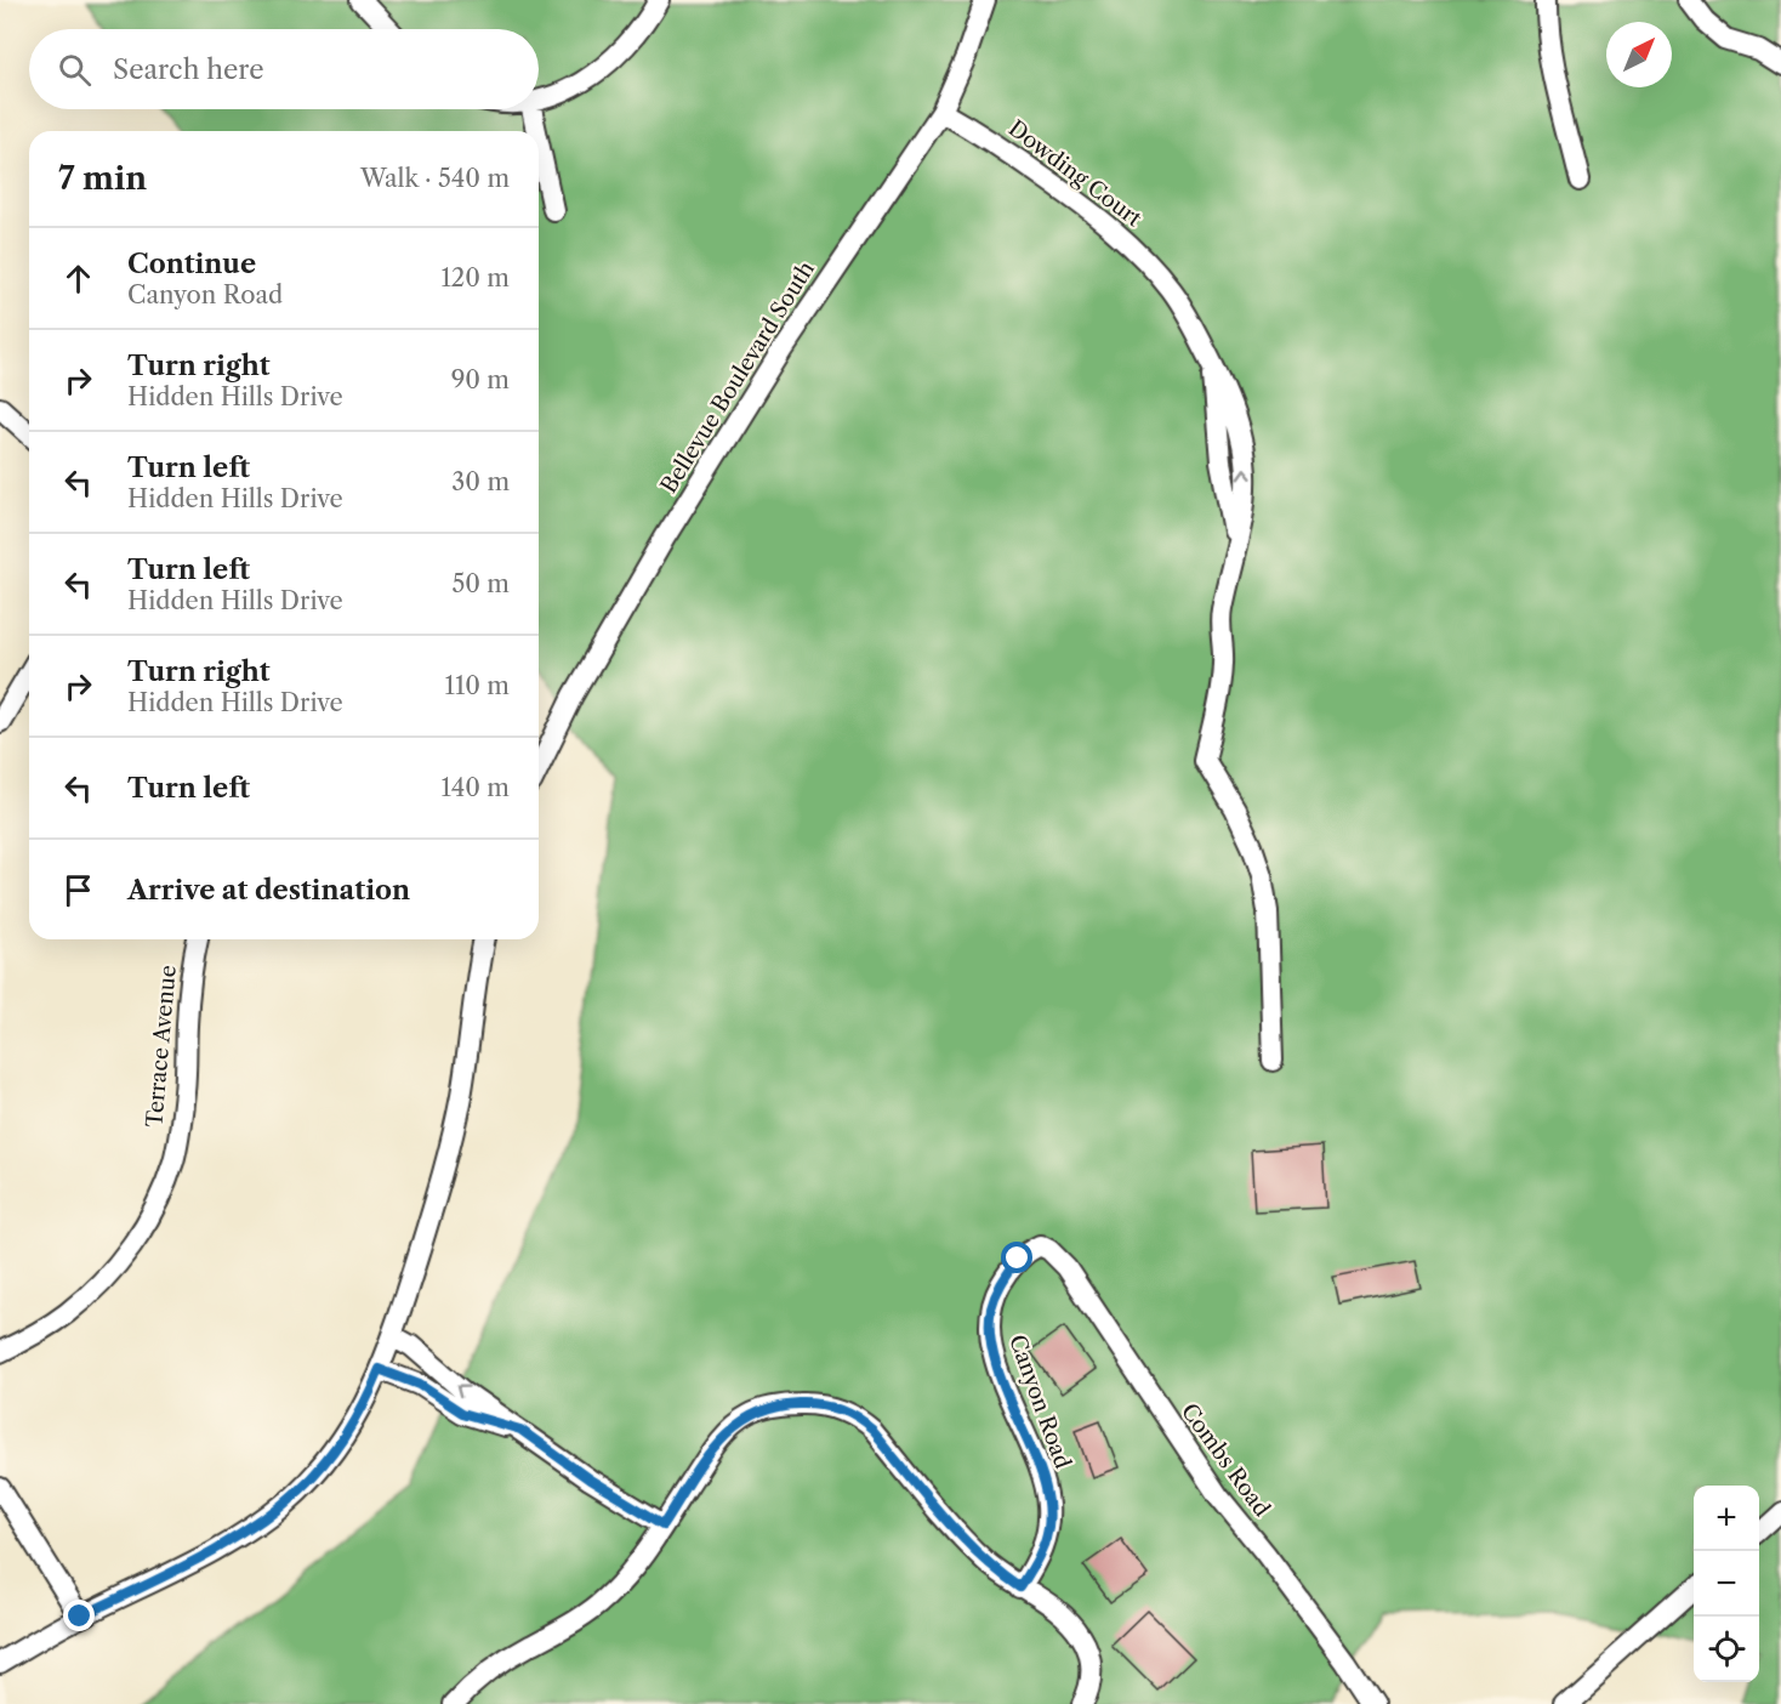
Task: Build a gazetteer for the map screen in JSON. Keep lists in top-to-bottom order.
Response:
{
  "streets": {
    "street": [
      "Dowding Court",
      "Bellevue Boulevard South",
      "Terrace Avenue",
      "Canyon Road",
      "Combs Road"
    ]
  },
  "crossings": [
    ["Dowding Court", "Bellevue Boulevard South"],
    ["Canyon Road", "Combs Road"]
  ],
  "north": "top right",
  "page": {
    "search": "Search here",
    "heading": ["7 min", "Walk · 540 m"],
    "list": [
      ["Continue", "Canyon Road", "120 m"],
      ["Turn right", "Hidden Hills Drive", "90 m"],
      ["Turn left", "Hidden Hills Drive", "30 m"],
      ["Turn left", "Hidden Hills Drive", "50 m"],
      ["Turn right", "Hidden Hills Drive", "110 m"],
      ["Turn left", "140 m"],
      "Arrive at destination"
    ],
    "map_buttons": ["+", "−"]
  }
}
